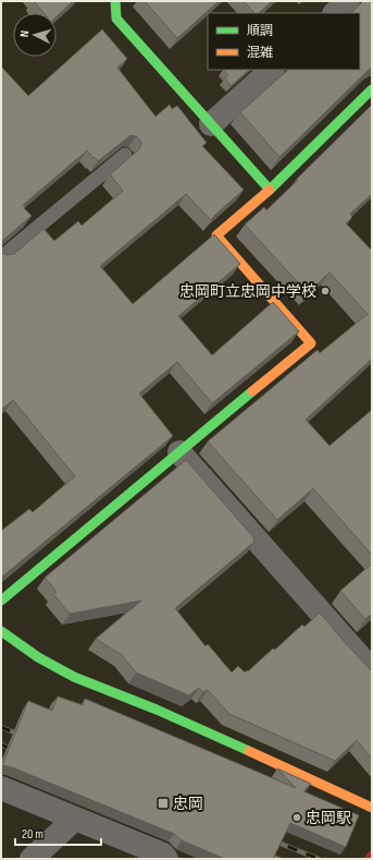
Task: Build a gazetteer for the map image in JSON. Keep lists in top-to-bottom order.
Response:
{
  "places": {
    "other": ["忠岡町立忠岡中学校", "忠岡駅"],
    "transit": ["忠岡"]
  },
  "legend": ["順調", "混雑"],
  "scale_bar": "20 m",
  "north": "left"
}
